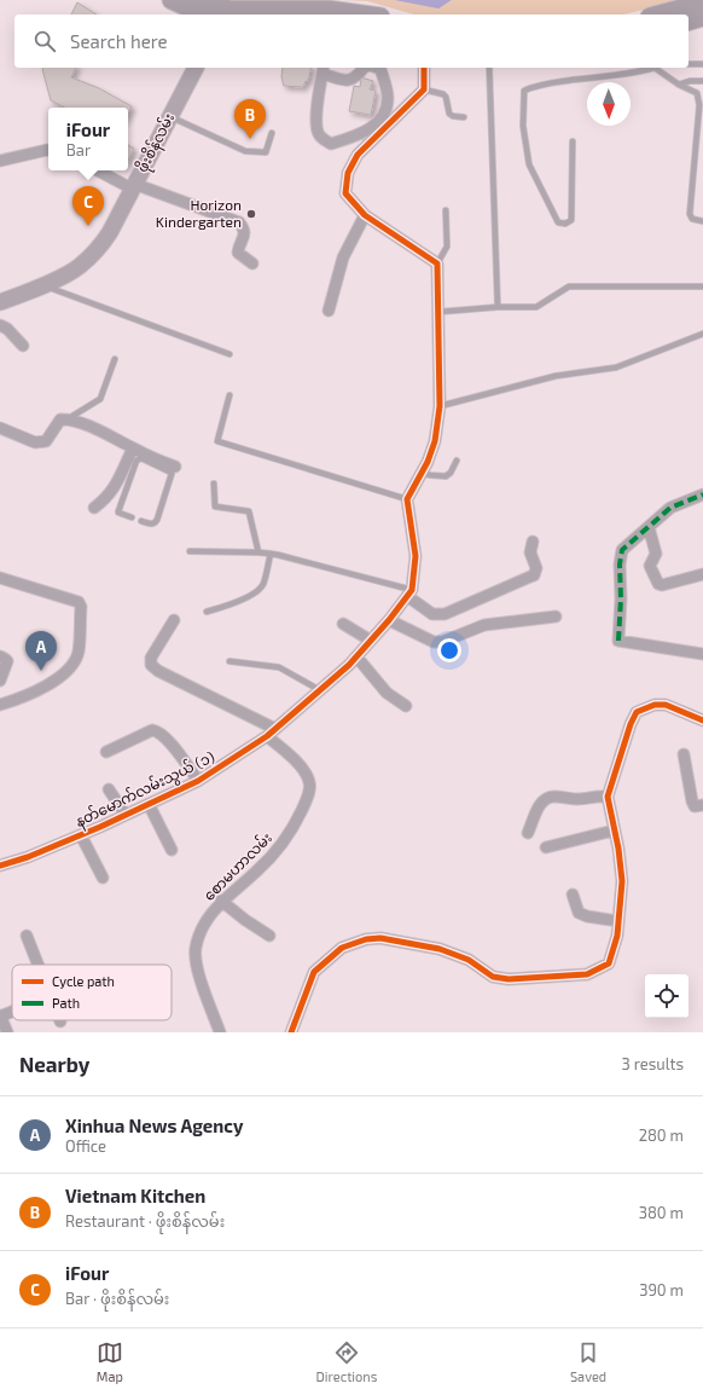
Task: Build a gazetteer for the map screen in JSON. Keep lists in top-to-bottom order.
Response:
{
  "streets": {
    "main road": ["ဖိုးစိန်လမ်း"],
    "street": ["နတ်မောက်လမ်းသွယ် (၁)", "စောမဟာလမ်း"]
  },
  "crossings": [
    ["နတ်မောက်လမ်းသွယ် (၁)", "စောမဟာလမ်း"]
  ],
  "places": ["Horizon Kindergarten"],
  "legend": ["Cycle path", "Path"],
  "north": "bottom",
  "page": {
    "search": "Search here",
    "pins": ["B", "C", "A"],
    "popup": ["iFour", "Bar"],
    "heading": ["Nearby", "3 results"],
    "list": [
      {
        "mark": "A",
        "name": "Xinhua News Agency",
        "note": "Office",
        "value": "280 m"
      },
      {
        "mark": "B",
        "name": "Vietnam Kitchen",
        "note": "Restaurant · ဖိုးစိန်လမ်း",
        "value": "380 m"
      },
      {
        "mark": "C",
        "name": "iFour",
        "note": "Bar · ဖိုးစိန်လမ်း",
        "value": "390 m"
      }
    ],
    "nav": ["Map", "Directions", "Saved"]
  }
}
